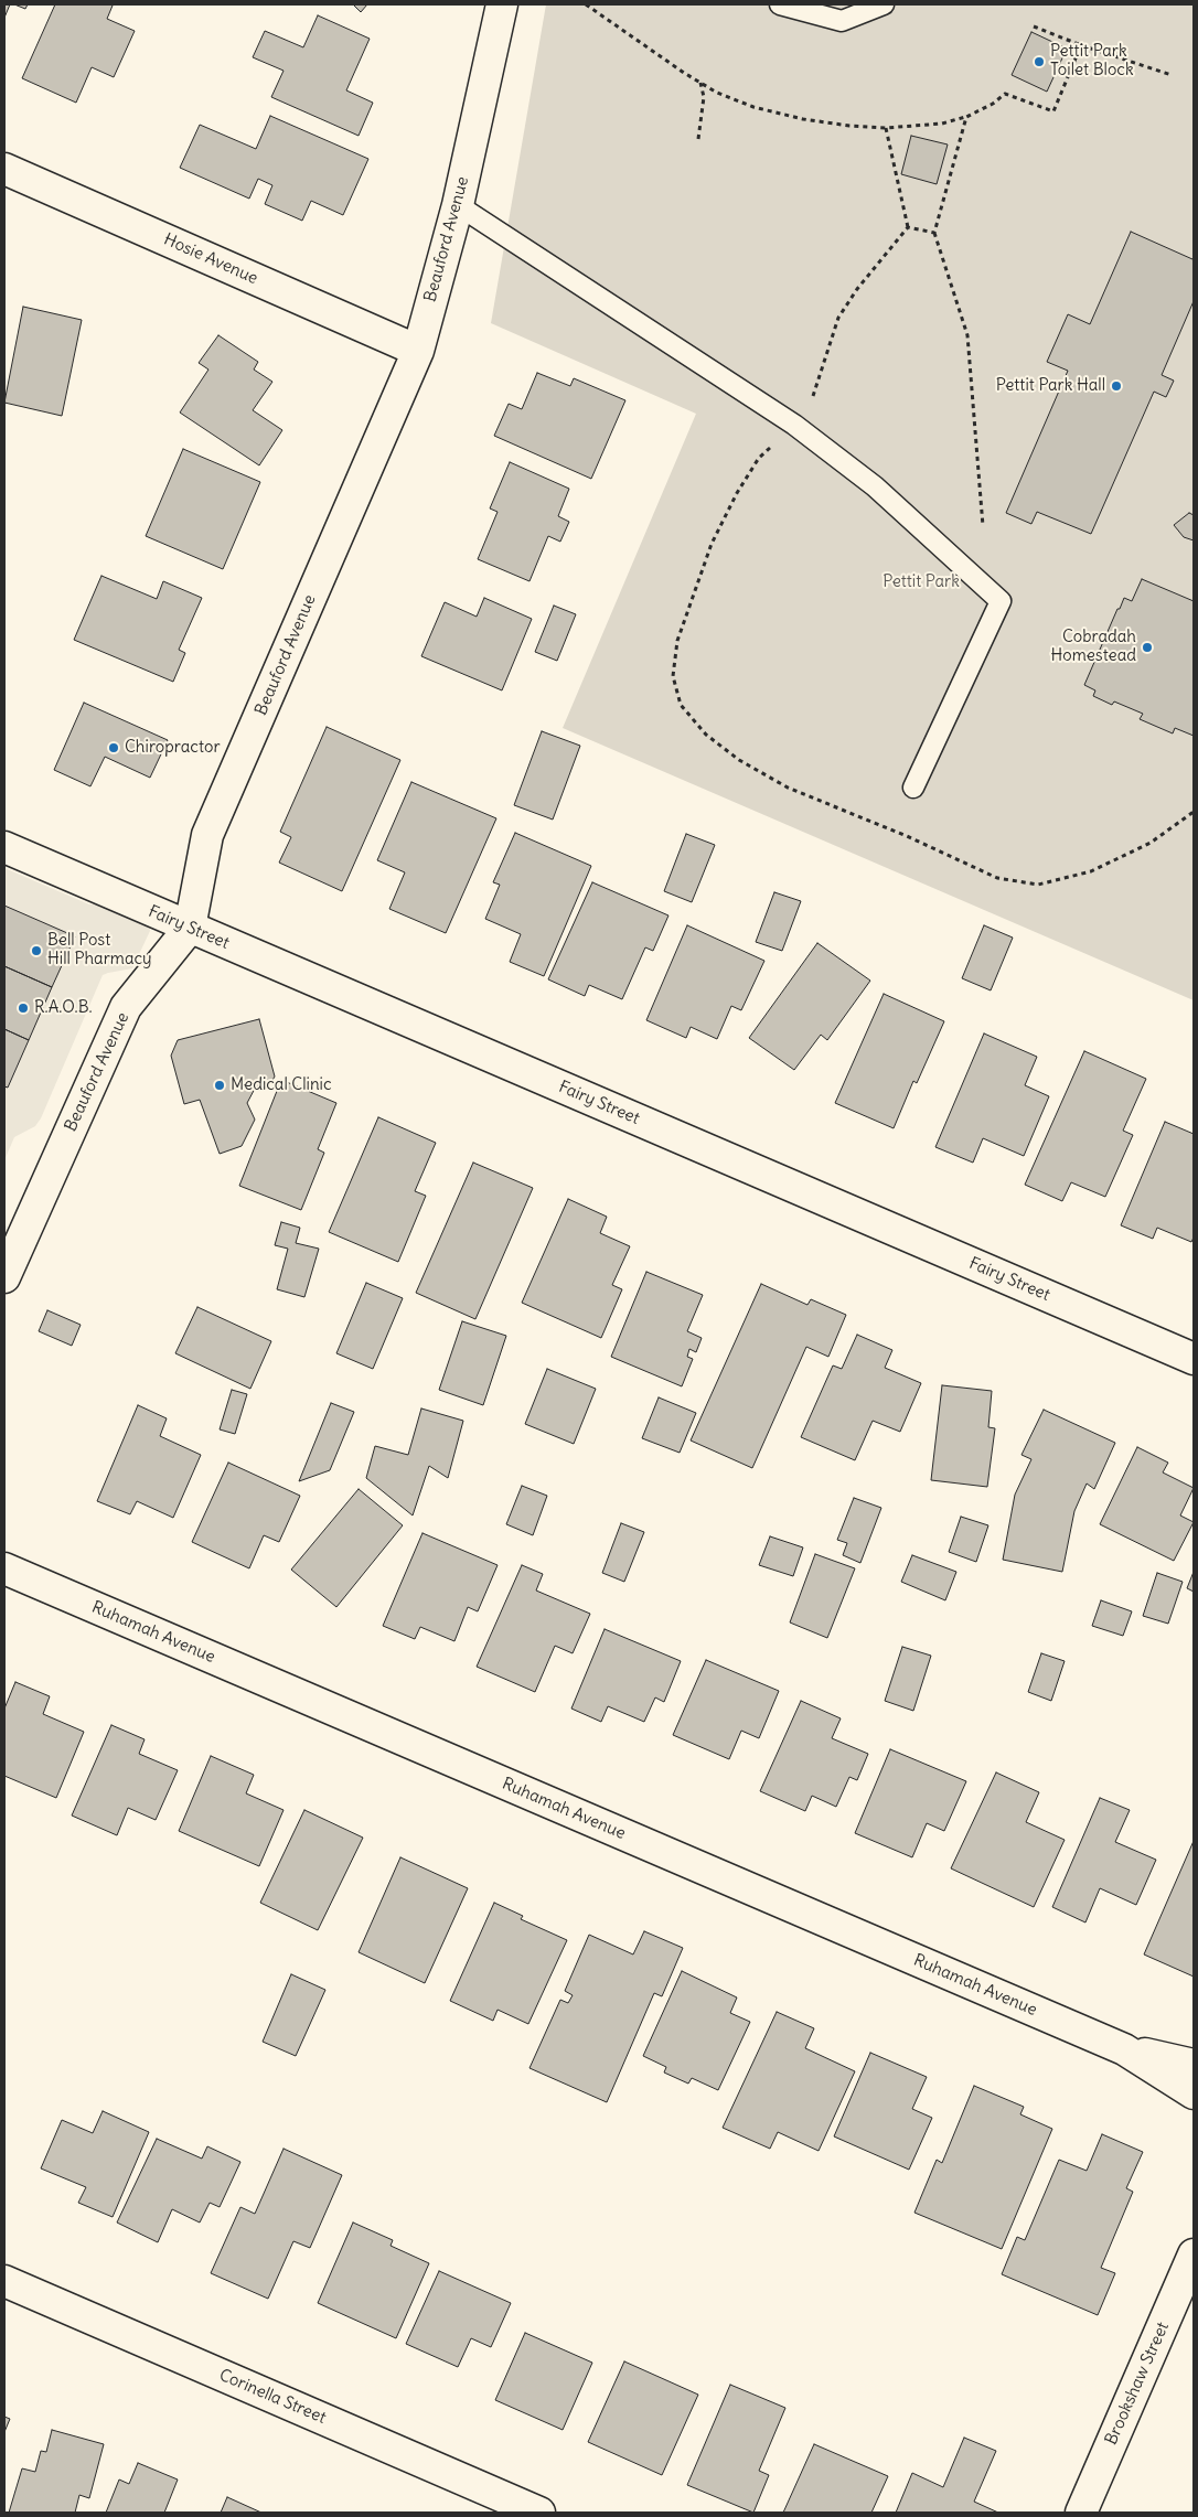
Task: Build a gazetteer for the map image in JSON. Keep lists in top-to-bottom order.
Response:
{
  "streets": {
    "street": [
      "Beauford Avenue",
      "Hosie Avenue",
      "Fairy Street",
      "Ruhamah Avenue",
      "Brookshaw Street",
      "Corinella Street"
    ]
  },
  "crossings": [
    ["Beauford Avenue", "Hosie Avenue"],
    ["Beauford Avenue", "Fairy Street"]
  ],
  "parks": ["Pettit Park"],
  "places": [
    "Pettit Park Toilet Block",
    "Pettit Park Hall",
    "Cobradah Homestead",
    "Chiropractor",
    "Bell Post Hill Pharmacy",
    "R.A.O.B.",
    "Medical Clinic"
  ]
}
